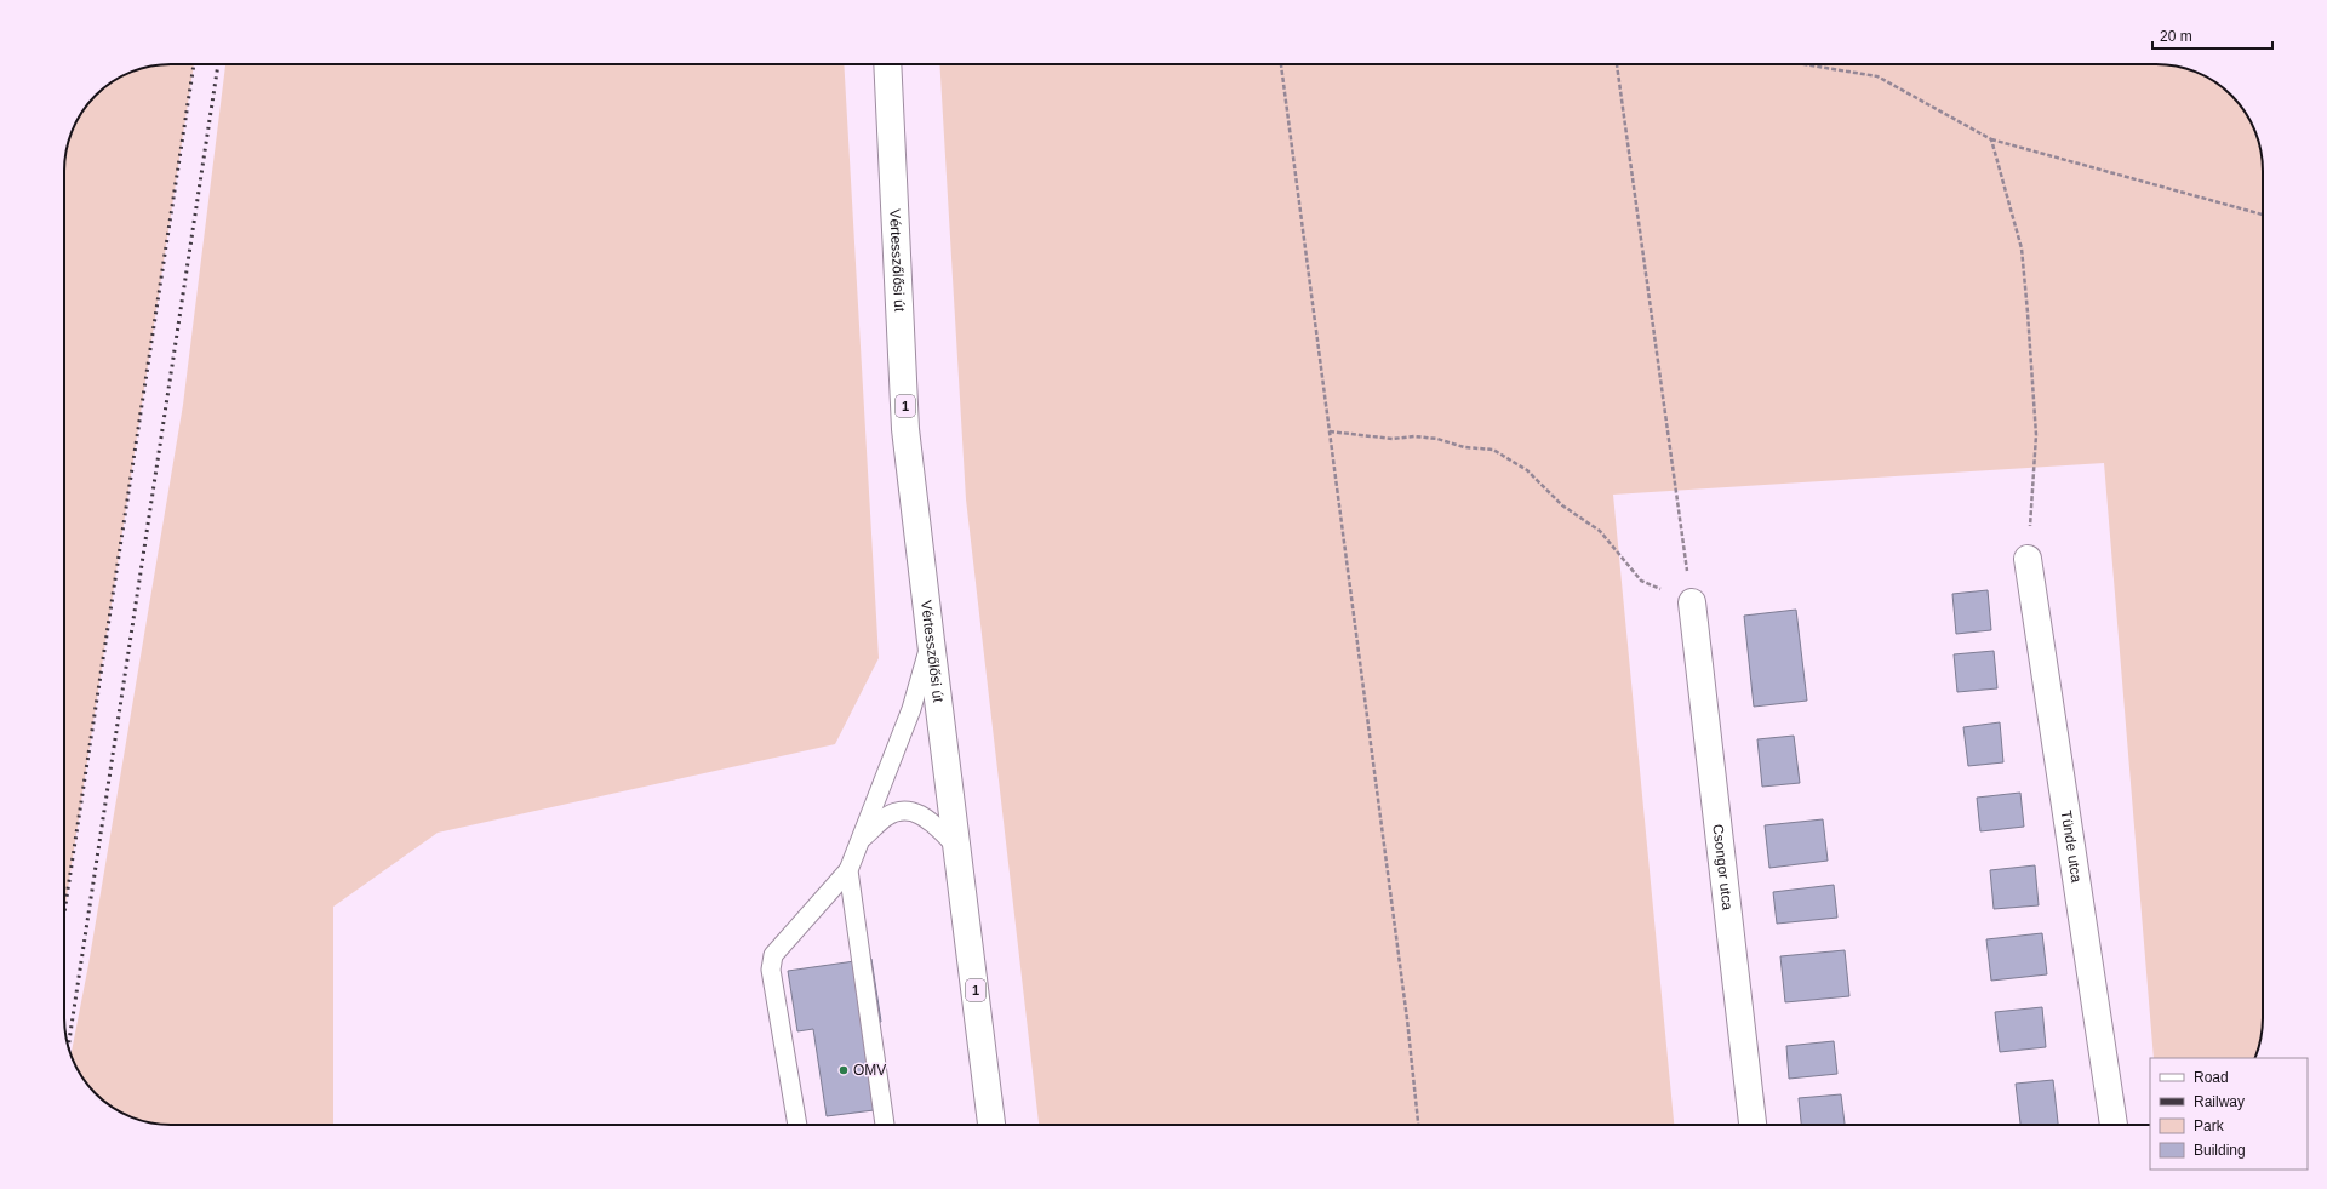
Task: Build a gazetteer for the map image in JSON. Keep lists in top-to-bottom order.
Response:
{
  "streets": {
    "street": [
      "Vértesszőlősi út",
      "1",
      "Tünde utca",
      "Csongor utca"
    ]
  },
  "places": ["OMV"],
  "legend": [
    "Road",
    "Railway",
    "Park",
    "Building"
  ],
  "scale_bar": "20 m"
}
